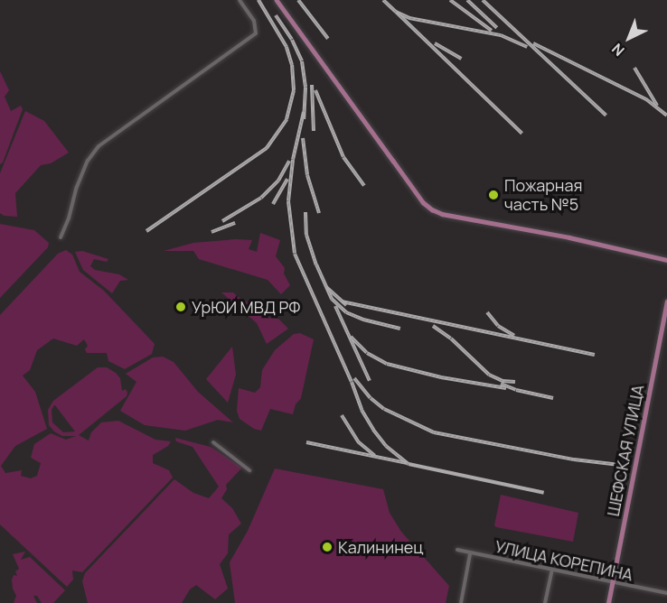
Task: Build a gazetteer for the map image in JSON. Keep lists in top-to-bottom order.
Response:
{
  "streets": {
    "main road": ["ШЕФСКАЯ УЛИЦА"],
    "street": ["УЛИЦА КОРЕПИНА"]
  },
  "crossings": [
    ["ШЕФСКАЯ УЛИЦА", "УЛИЦА КОРЕПИНА"]
  ],
  "places": ["Пожарная часть №5", "УрЮИ МВД РФ", "Калининец"],
  "north": "bottom left"
}
